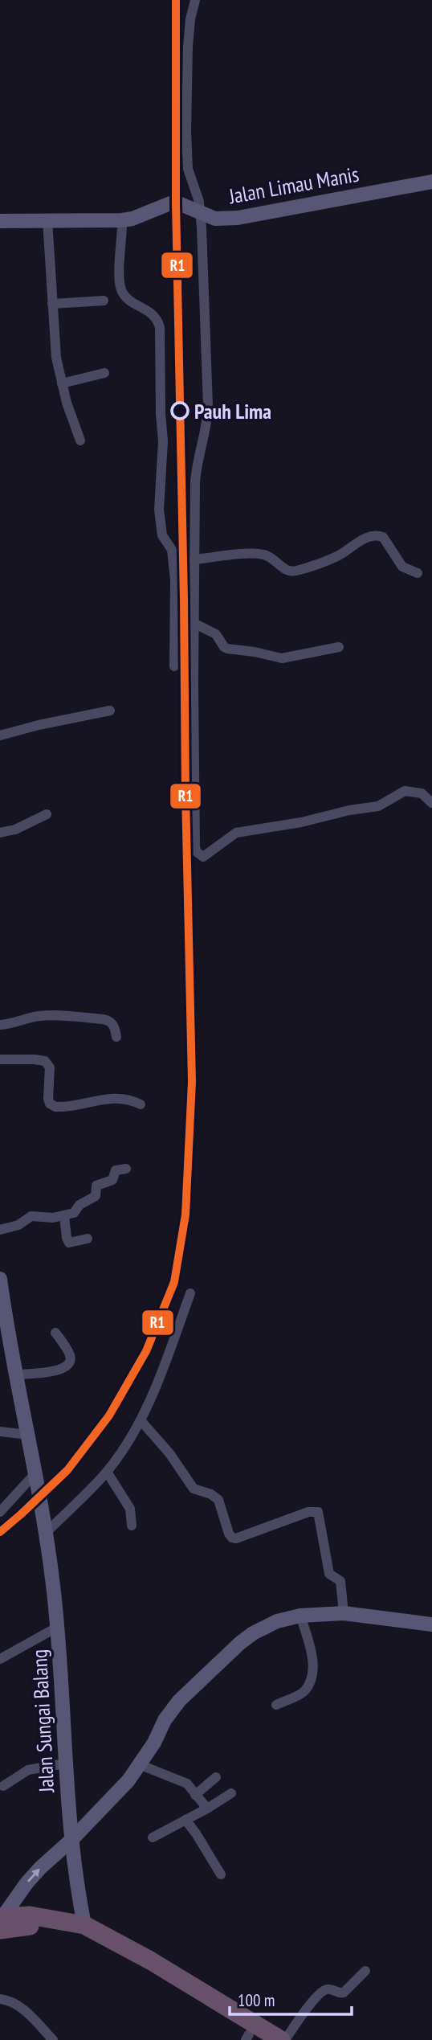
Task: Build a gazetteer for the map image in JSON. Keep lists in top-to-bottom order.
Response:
{
  "streets": {
    "street": ["Jalan Limau Manis", "Jalan Sungai Balang"]
  },
  "places": ["Pauh Lima"],
  "lines": ["transit line R1"],
  "scale_bar": "100 m"
}
